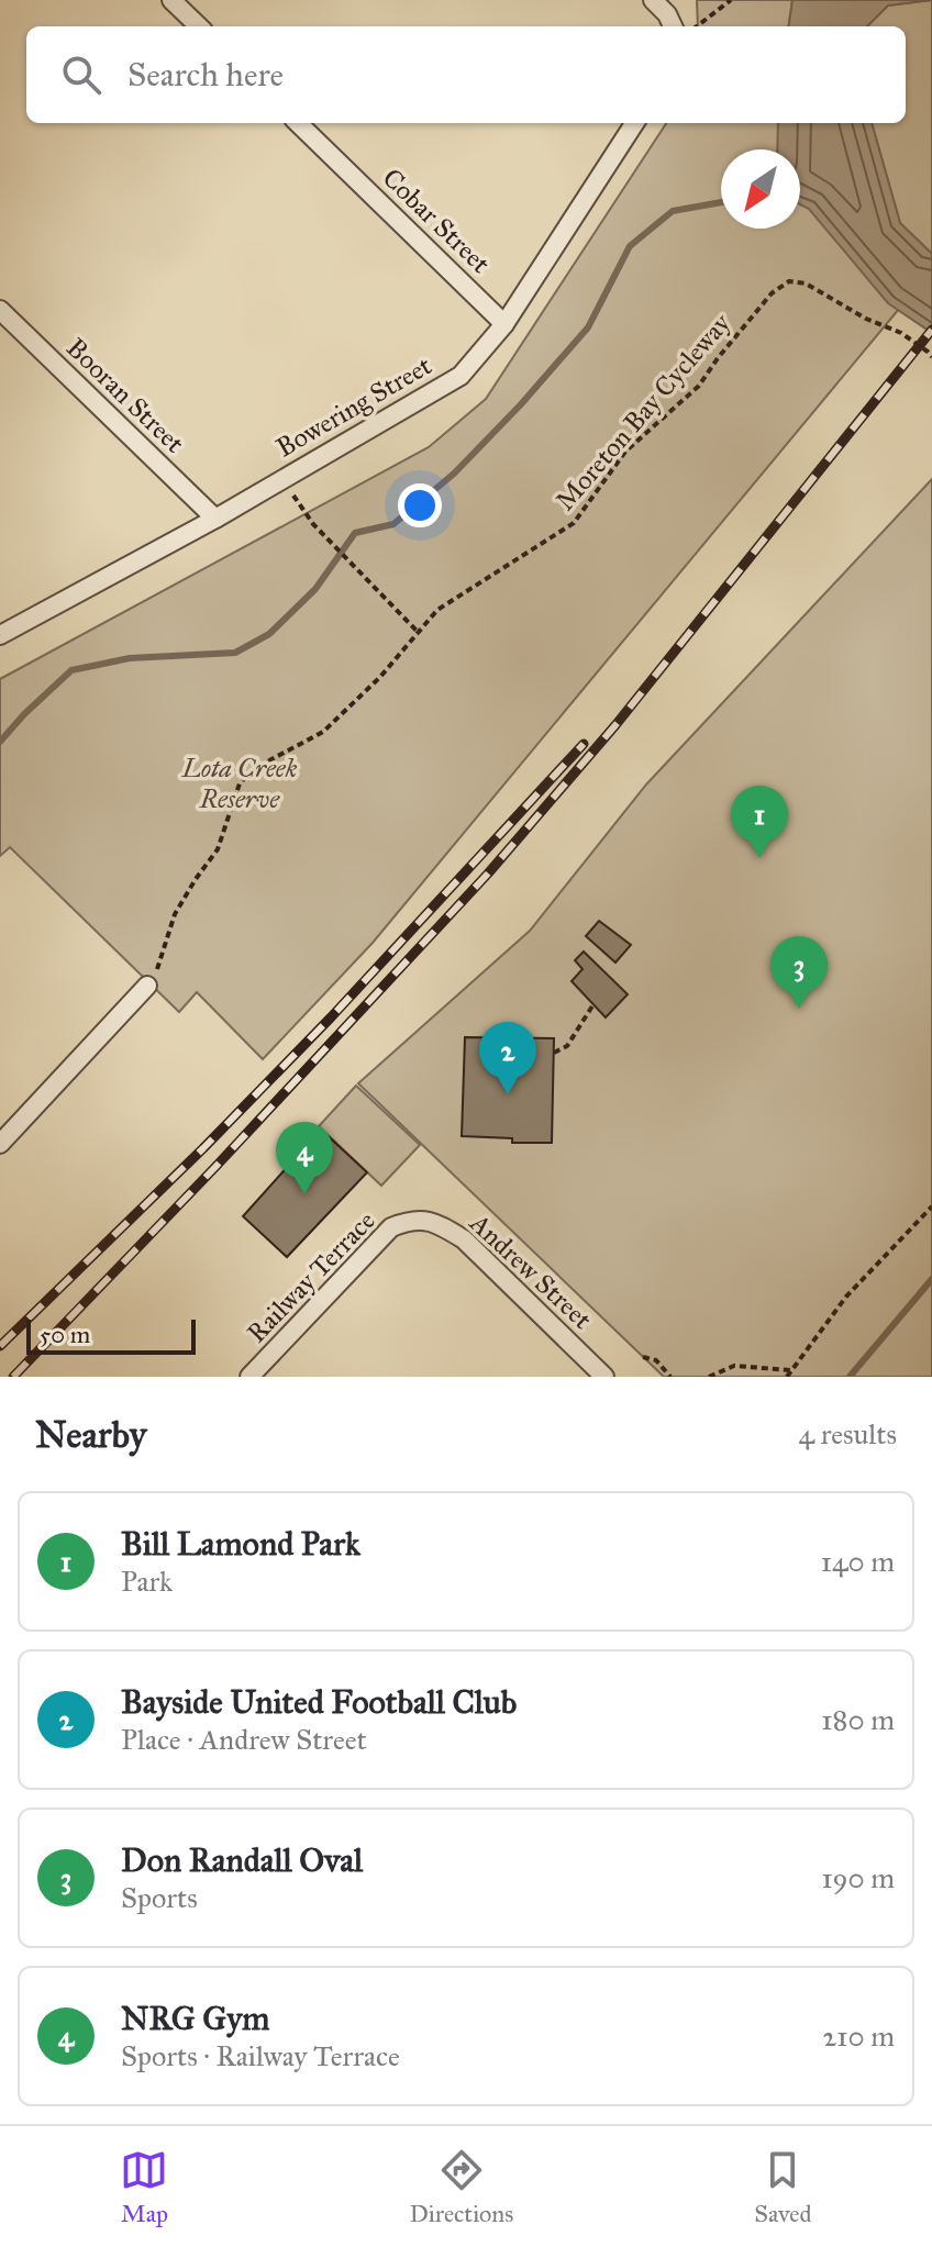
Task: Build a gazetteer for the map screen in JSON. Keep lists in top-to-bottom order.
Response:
{
  "streets": {
    "street": [
      "Cobar Street",
      "Booran Street",
      "Bowering Street",
      "Andrew Street",
      "Railway Terrace"
    ],
    "path": ["Moreton Bay Cycleway"]
  },
  "crossings": [
    ["Cobar Street", "Bowering Street"],
    ["Booran Street", "Bowering Street"],
    ["Andrew Street", "Railway Terrace"]
  ],
  "parks": ["Lota Creek Reserve"],
  "scale_bar": "50 m",
  "north": "bottom left",
  "page": {
    "search": "Search here",
    "pins": [
      "1",
      "3",
      "2",
      "4"
    ],
    "scale": "50 m",
    "heading": ["Nearby", "4 results"],
    "list": [
      {
        "mark": "1",
        "name": "Bill Lamond Park",
        "note": "Park",
        "value": "140 m"
      },
      {
        "mark": "2",
        "name": "Bayside United Football Club",
        "note": "Place · Andrew Street",
        "value": "180 m"
      },
      {
        "mark": "3",
        "name": "Don Randall Oval",
        "note": "Sports",
        "value": "190 m"
      },
      {
        "mark": "4",
        "name": "NRG Gym",
        "note": "Sports · Railway Terrace",
        "value": "210 m"
      }
    ],
    "nav": ["Map", "Directions", "Saved"]
  }
}
